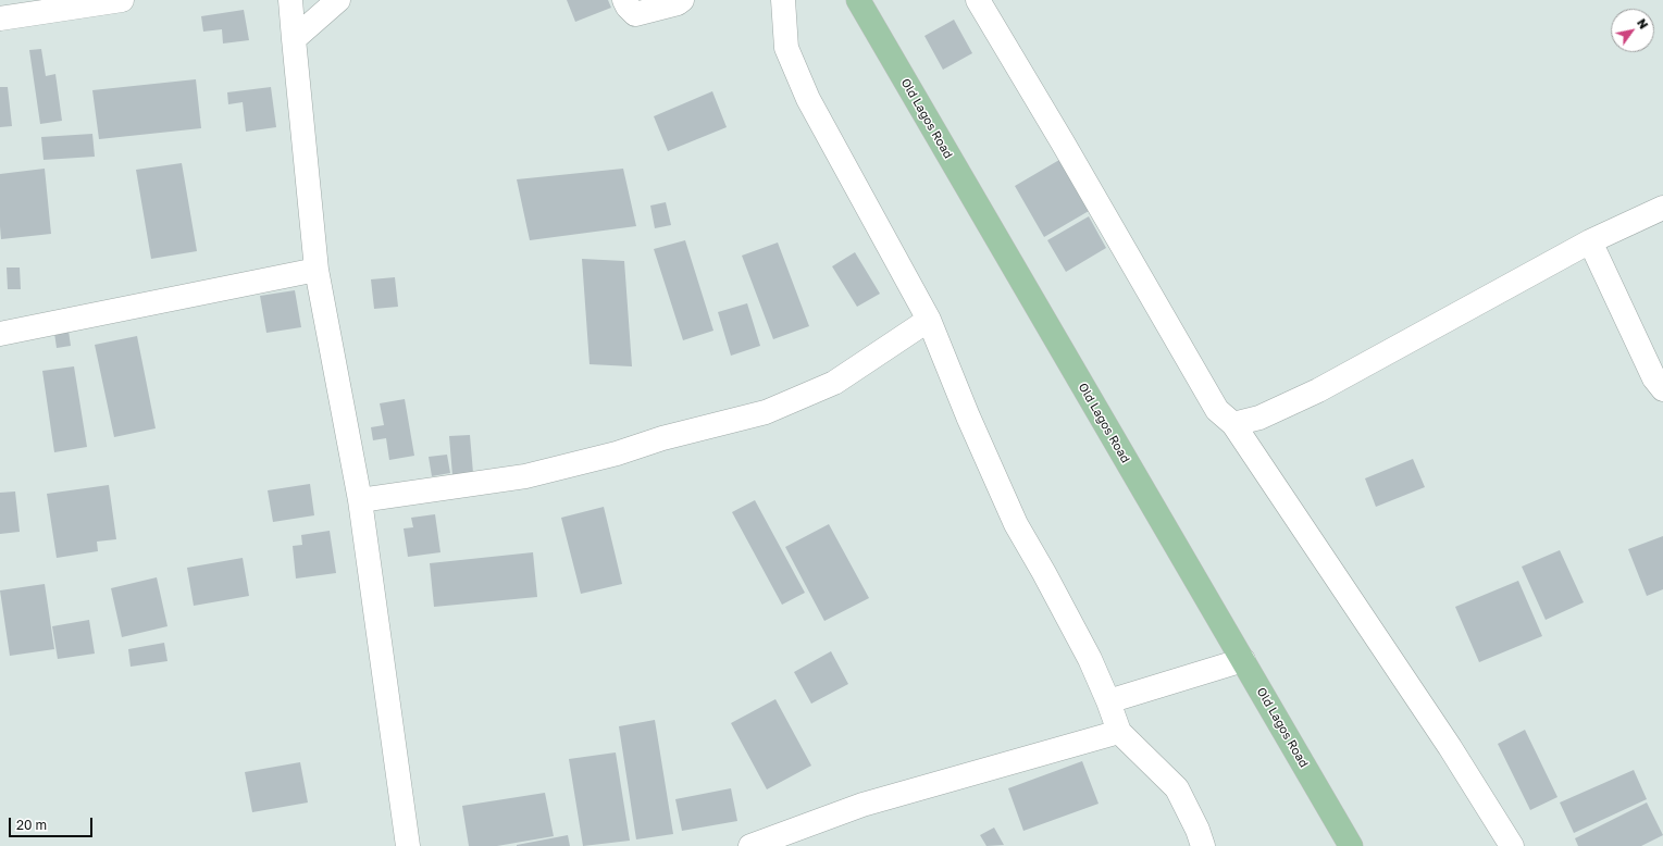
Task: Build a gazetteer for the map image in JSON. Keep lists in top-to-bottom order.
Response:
{
  "streets": {
    "main road": ["Old Lagos Road"]
  },
  "scale_bar": "20 m",
  "north": "top right"
}
